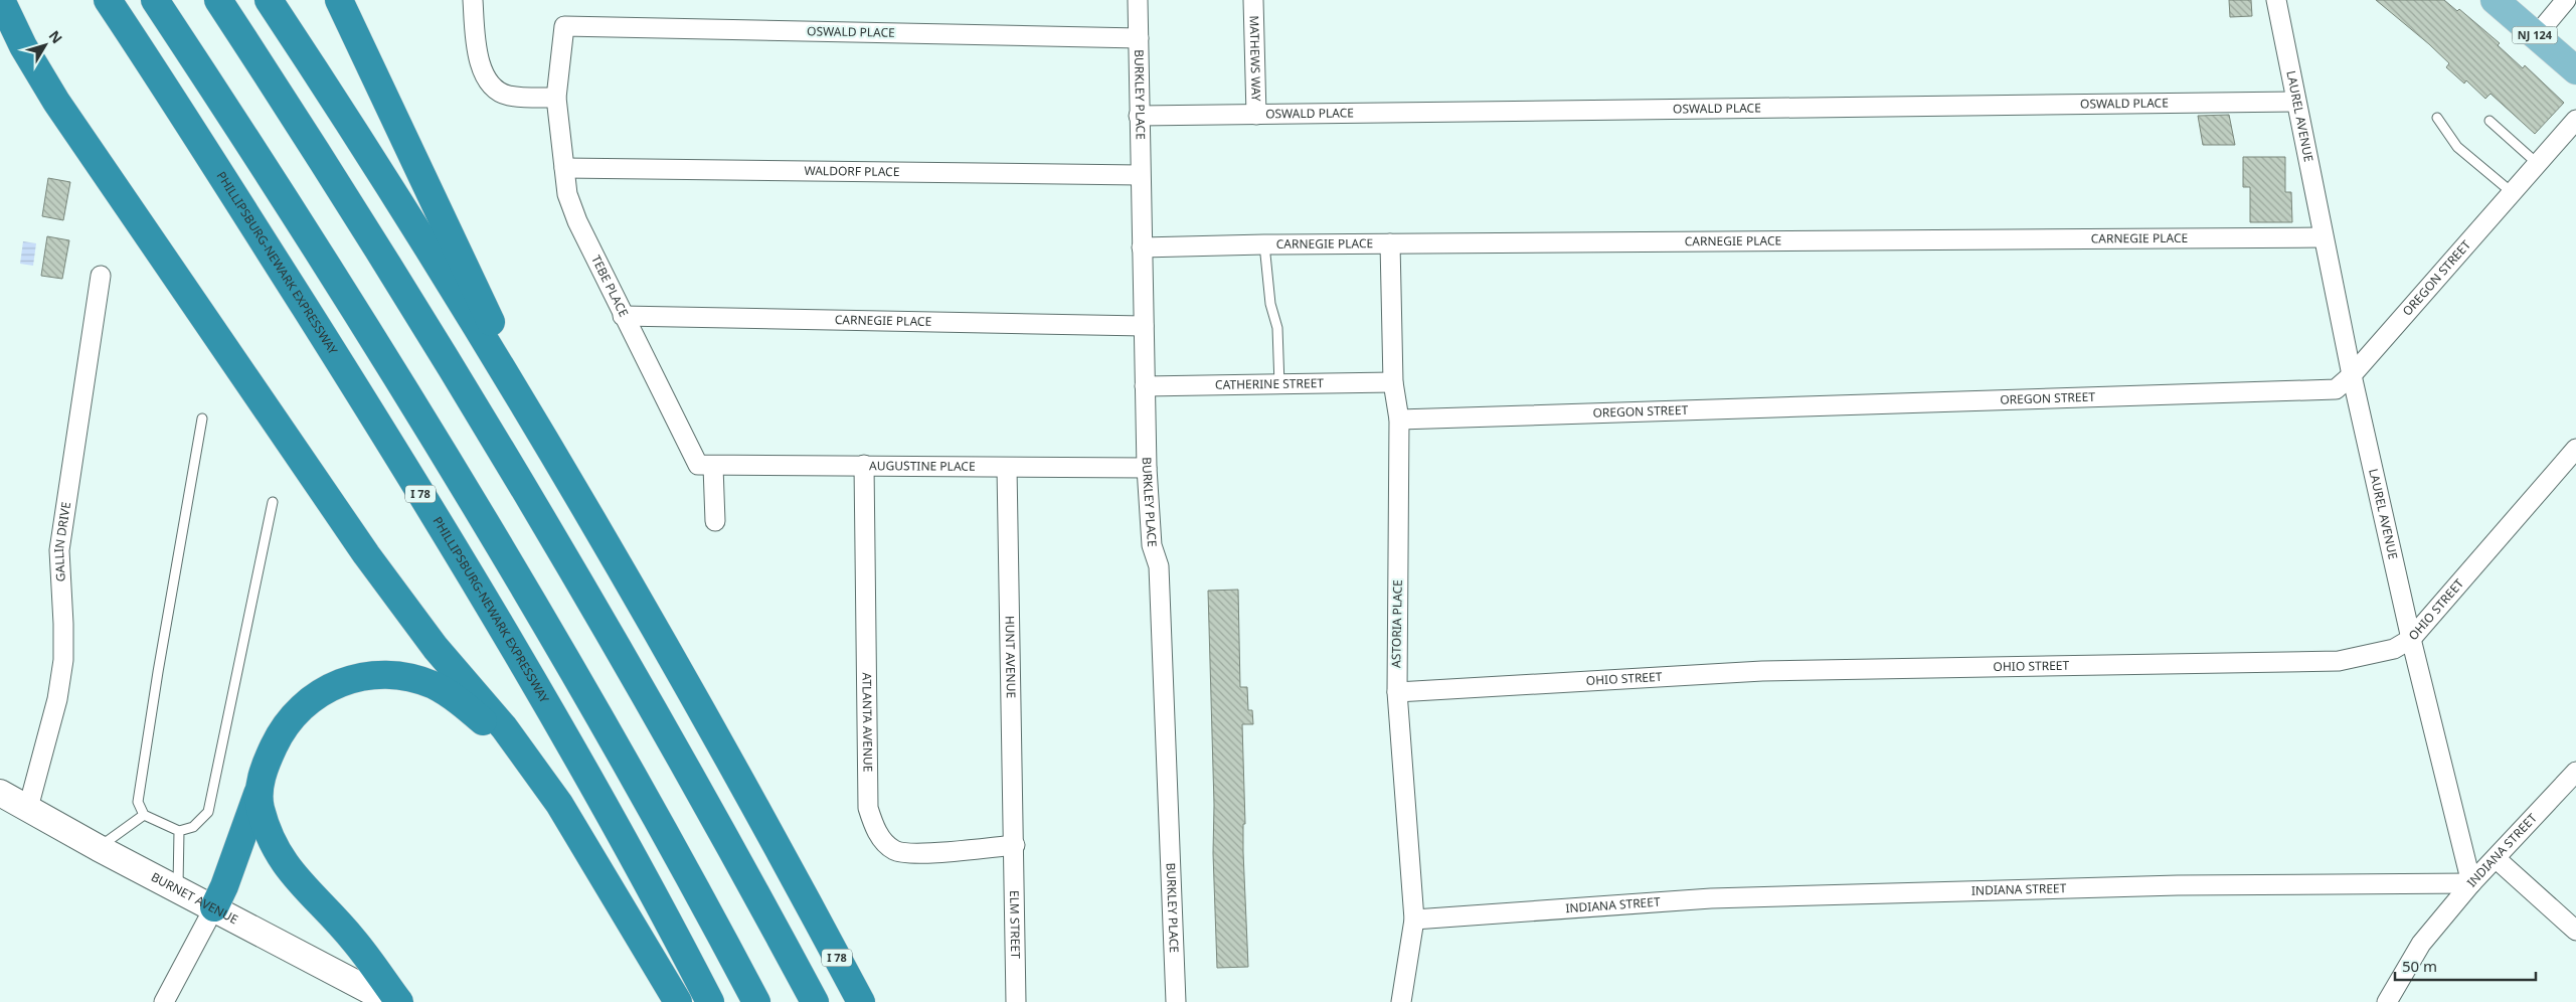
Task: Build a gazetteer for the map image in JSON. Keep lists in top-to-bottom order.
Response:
{
  "streets": {
    "highway": ["PHILLIPSBURG-NEWARK EXPRESSWAY", "I 78"],
    "main road": ["NJ 124"],
    "street": [
      "OSWALD PLACE",
      "MATHEWS WAY",
      "BURKLEY PLACE",
      "LAUREL AVENUE",
      "WALDORF PLACE",
      "CARNEGIE PLACE",
      "OREGON STREET",
      "TEBE PLACE",
      "CATHERINE STREET",
      "AUGUSTINE PLACE",
      "GALLIN DRIVE",
      "OHIO STREET",
      "ASTORIA PLACE",
      "HUNT AVENUE",
      "ATLANTA AVENUE",
      "INDIANA STREET",
      "BURNET AVENUE",
      "ELM STREET"
    ]
  },
  "crossings": [
    ["OSWALD PLACE", "MATHEWS WAY"],
    ["OSWALD PLACE", "BURKLEY PLACE"],
    ["OSWALD PLACE", "LAUREL AVENUE"],
    ["OSWALD PLACE", "TEBE PLACE"],
    ["BURKLEY PLACE", "WALDORF PLACE"],
    ["BURKLEY PLACE", "CARNEGIE PLACE"],
    ["BURKLEY PLACE", "CATHERINE STREET"],
    ["BURKLEY PLACE", "AUGUSTINE PLACE"],
    ["LAUREL AVENUE", "CARNEGIE PLACE"],
    ["LAUREL AVENUE", "OREGON STREET"],
    ["LAUREL AVENUE", "OHIO STREET"],
    ["LAUREL AVENUE", "INDIANA STREET"],
    ["WALDORF PLACE", "TEBE PLACE"],
    ["CARNEGIE PLACE", "TEBE PLACE"],
    ["CARNEGIE PLACE", "ASTORIA PLACE"],
    ["OREGON STREET", "ASTORIA PLACE"],
    ["TEBE PLACE", "AUGUSTINE PLACE"],
    ["CATHERINE STREET", "ASTORIA PLACE"],
    ["AUGUSTINE PLACE", "HUNT AVENUE"],
    ["AUGUSTINE PLACE", "ATLANTA AVENUE"],
    ["GALLIN DRIVE", "BURNET AVENUE"],
    ["OHIO STREET", "ASTORIA PLACE"],
    ["ASTORIA PLACE", "INDIANA STREET"],
    ["HUNT AVENUE", "ATLANTA AVENUE"],
    ["HUNT AVENUE", "ELM STREET"],
    ["ATLANTA AVENUE", "ELM STREET"]
  ],
  "scale_bar": "50 m",
  "north": "top right"
}
